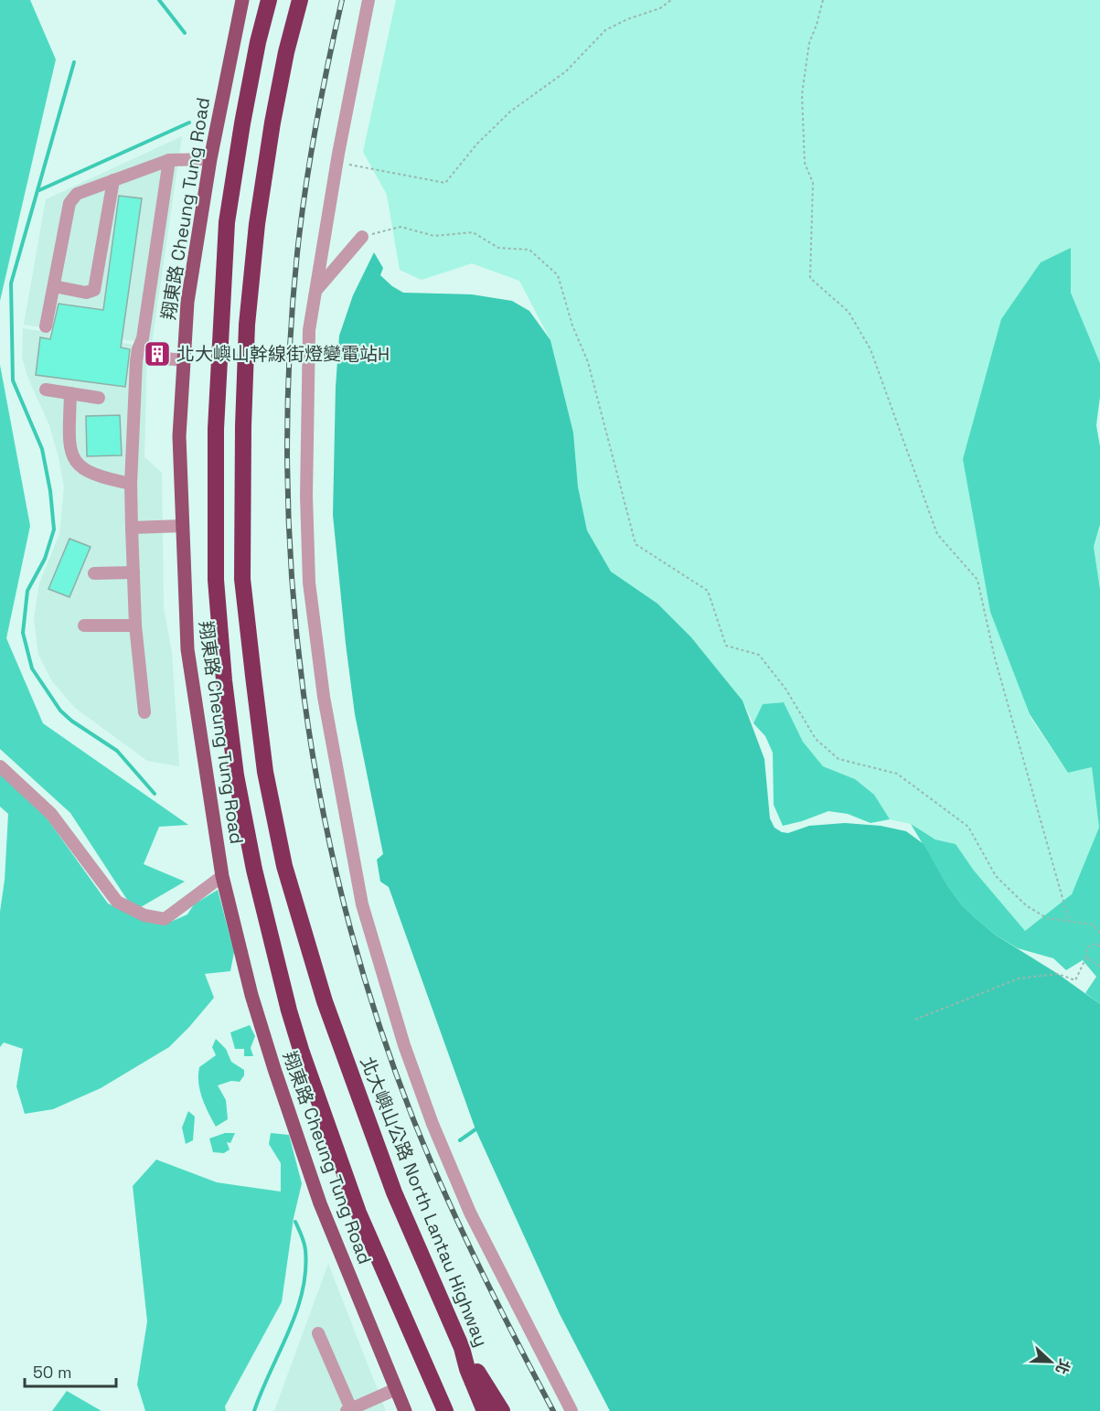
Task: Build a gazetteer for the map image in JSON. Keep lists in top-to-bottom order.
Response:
{
  "streets": {
    "highway": ["北大嶼山公路 North Lantau Highway"],
    "main road": ["翔東路 Cheung Tung Road"]
  },
  "places": {
    "building": ["北大嶼山幹線街燈變電站H"]
  },
  "scale_bar": "50 m",
  "north": "right"
}
